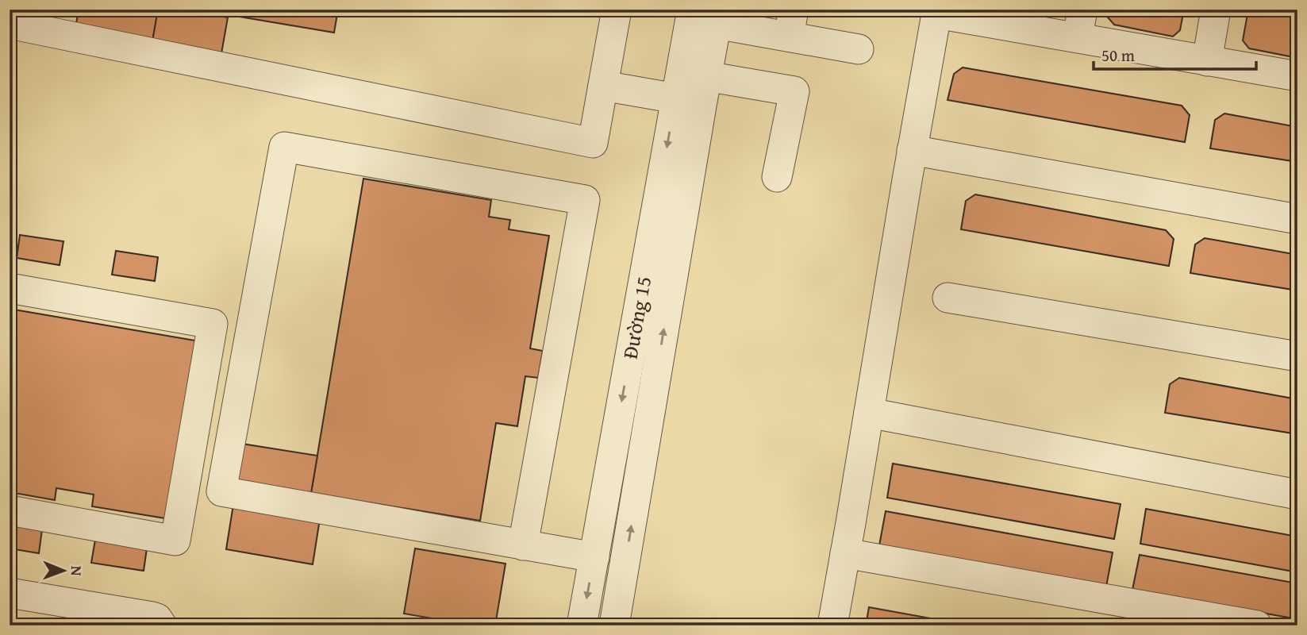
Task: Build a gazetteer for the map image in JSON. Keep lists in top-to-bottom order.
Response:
{
  "streets": {
    "street": ["Đường 15"]
  },
  "scale_bar": "50 m",
  "north": "right"
}
